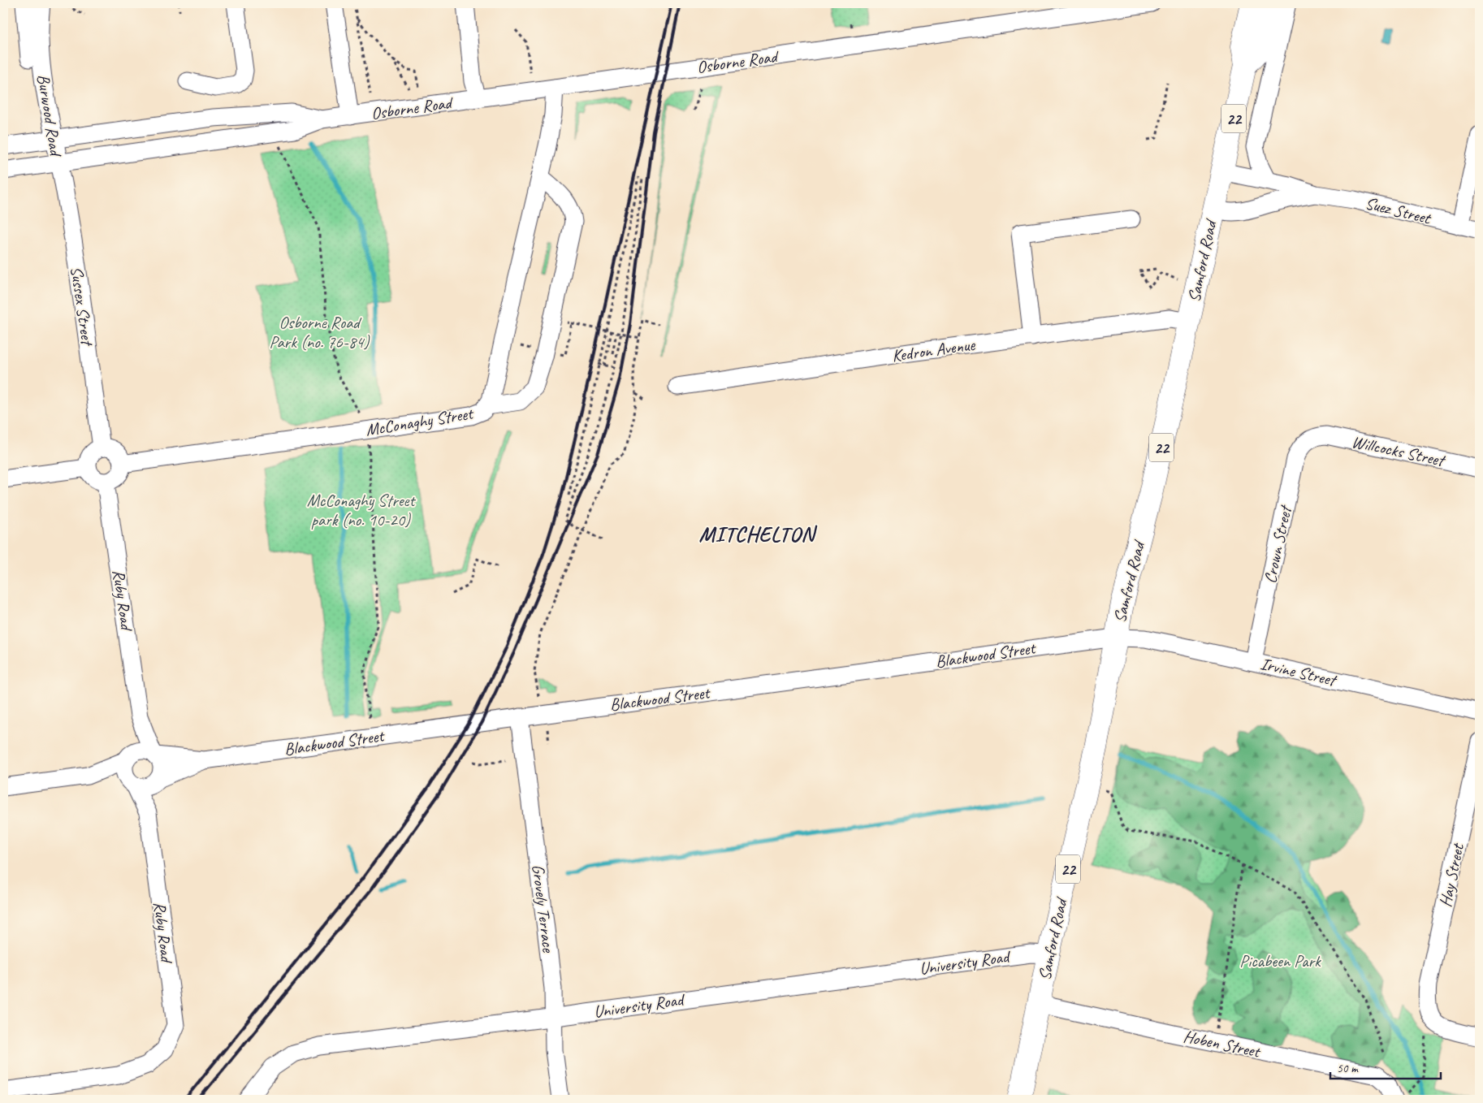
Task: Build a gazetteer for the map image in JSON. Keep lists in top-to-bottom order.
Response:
{
  "streets": {
    "main road": ["22", "Samford Road"],
    "street": [
      "Osborne Road",
      "Burwood Road",
      "Suez Street",
      "Sussex Street",
      "Kedron Avenue",
      "McConaghy Street",
      "Willcocks Street",
      "Crown Street",
      "Ruby Road",
      "Blackwood Street",
      "Irvine Street",
      "Hay Street",
      "Grovely Terrace",
      "University Road",
      "Hoben Street"
    ]
  },
  "crossings": [
    ["Osborne Road", "Burwood Road"],
    ["Osborne Road", "Sussex Street"],
    ["Osborne Road", "McConaghy Street"],
    ["Burwood Road", "Sussex Street"],
    ["Suez Street", "Samford Road"],
    ["Samford Road", "Kedron Avenue"],
    ["Samford Road", "Blackwood Street"],
    ["Samford Road", "Irvine Street"],
    ["Samford Road", "University Road"],
    ["Samford Road", "Hoben Street"],
    ["Sussex Street", "McConaghy Street"],
    ["Sussex Street", "Ruby Road"],
    ["McConaghy Street", "Ruby Road"],
    ["Willcocks Street", "Crown Street"],
    ["Crown Street", "Irvine Street"],
    ["Ruby Road", "Blackwood Street"],
    ["Blackwood Street", "Irvine Street"],
    ["Blackwood Street", "Grovely Terrace"],
    ["Grovely Terrace", "University Road"]
  ],
  "districts": ["MITCHELTON"],
  "parks": ["Osborne Road Park (no. 76-84)", "McConaghy Street park (no. 10-20)", "Picabeen Park"],
  "scale_bar": "50 m"
}
